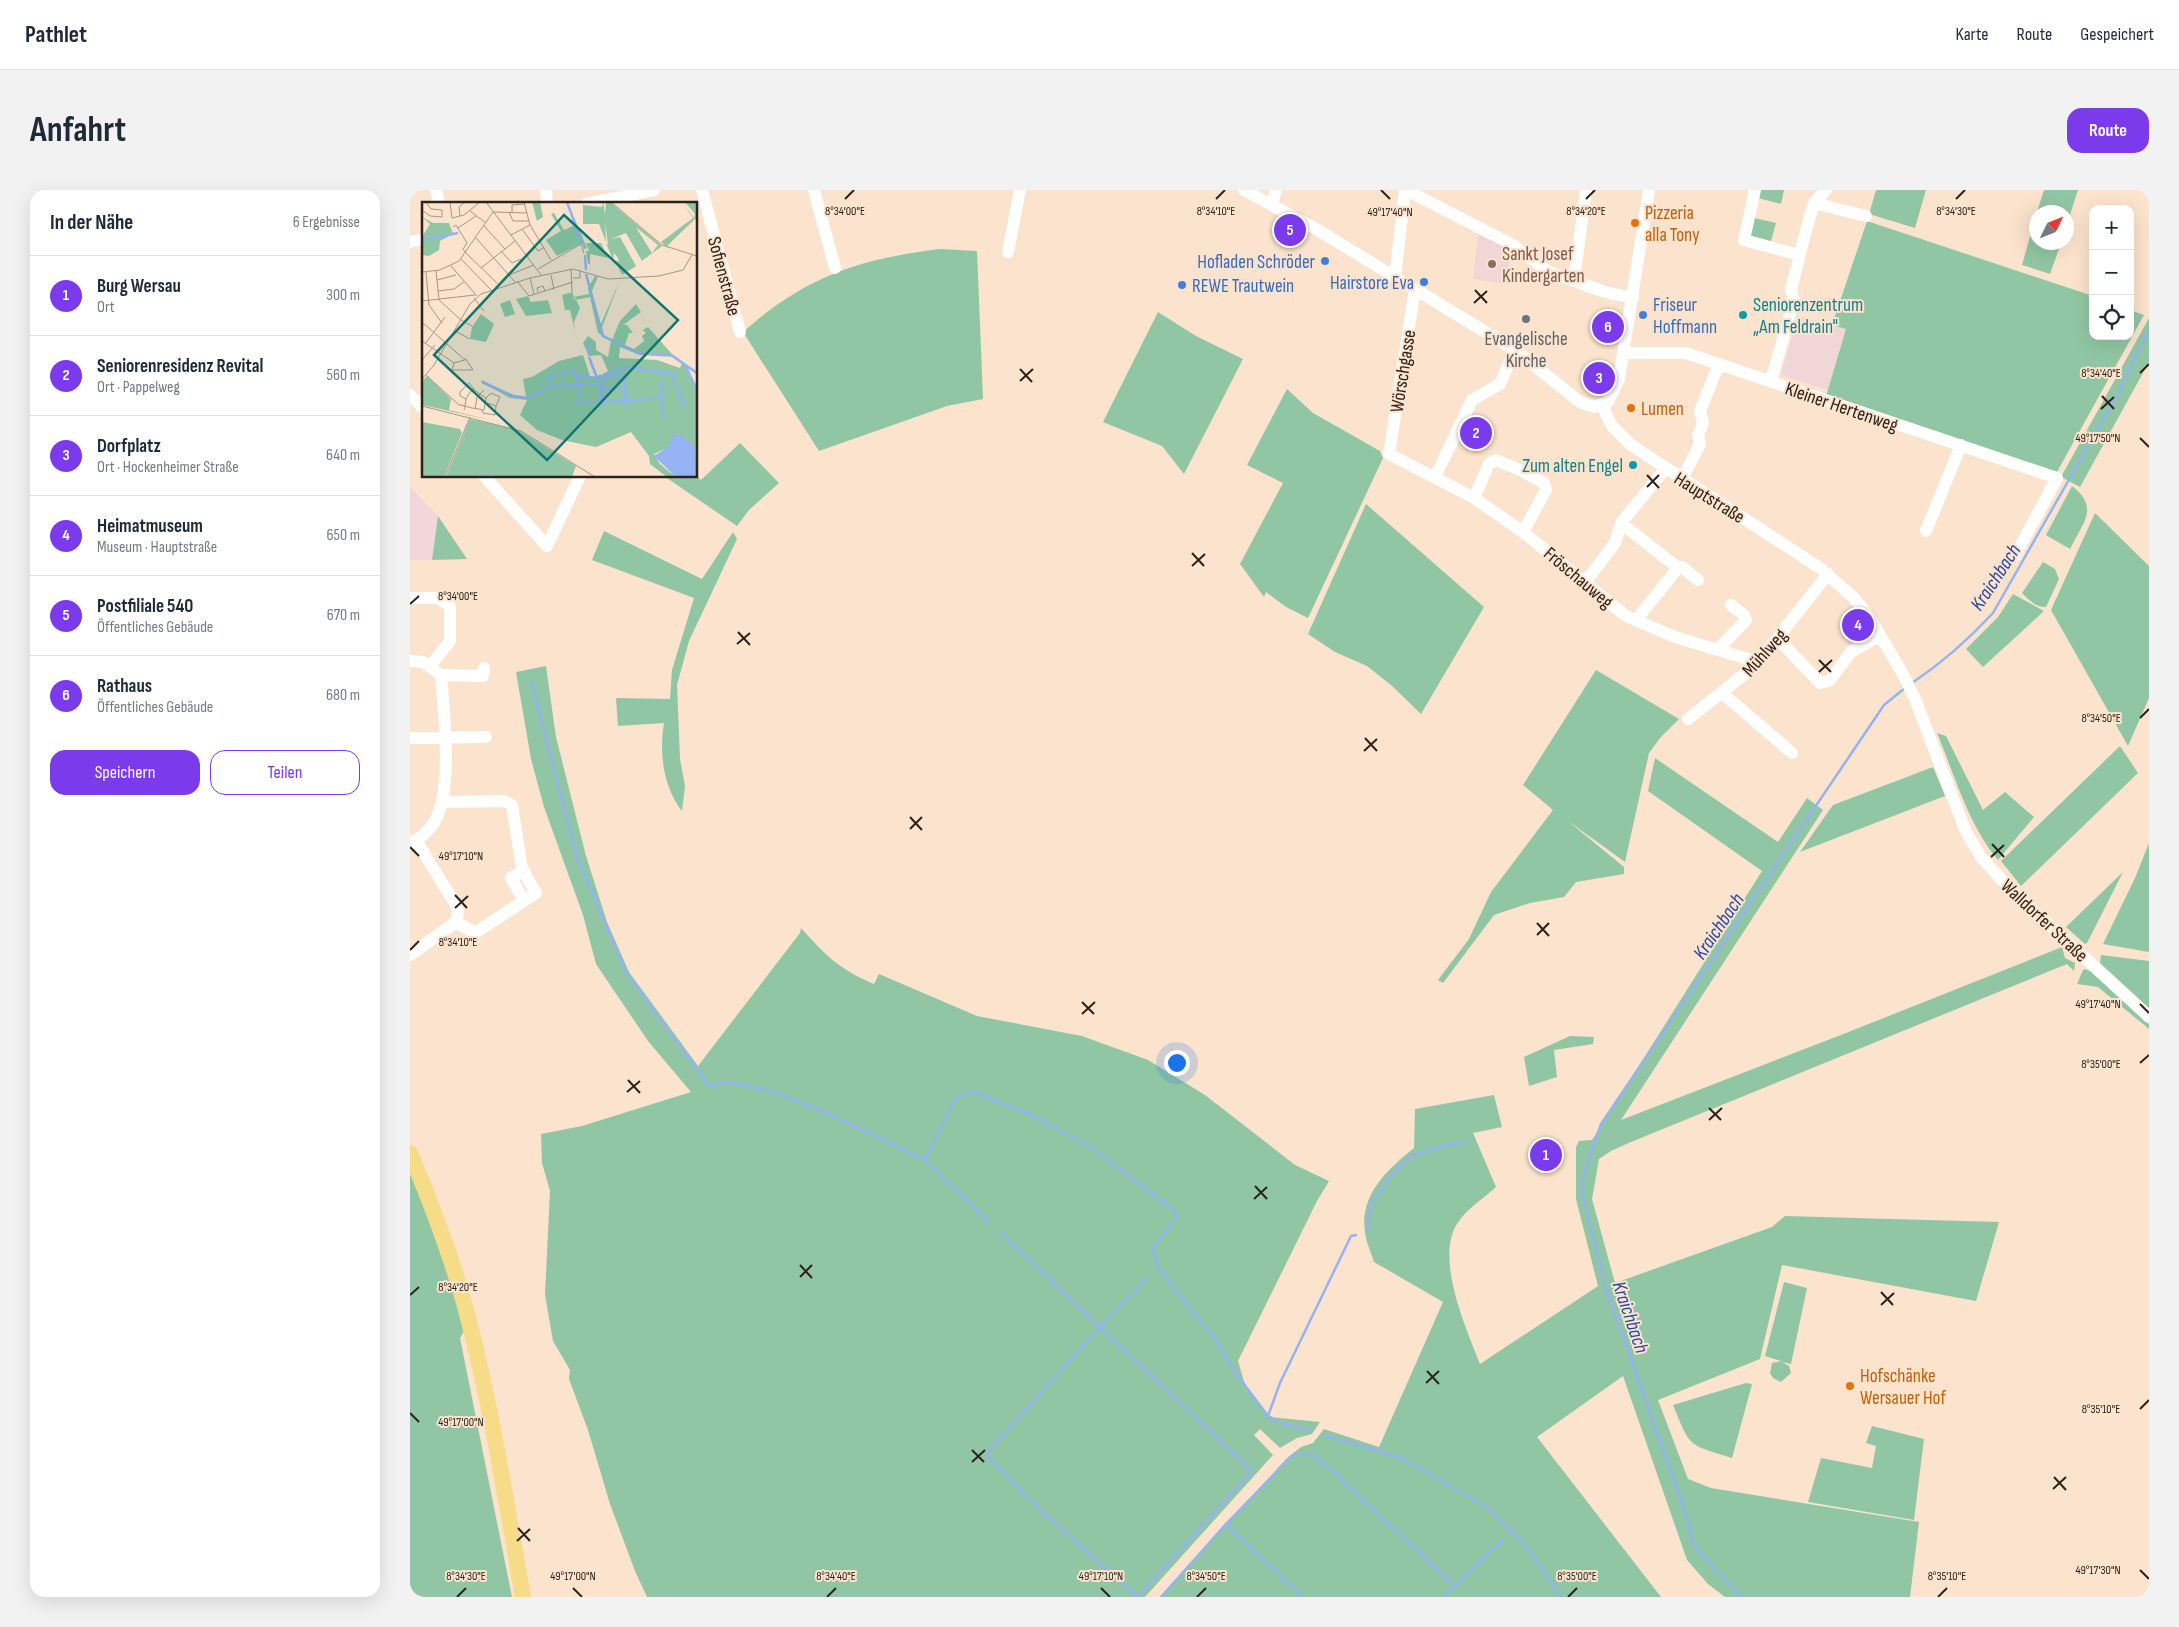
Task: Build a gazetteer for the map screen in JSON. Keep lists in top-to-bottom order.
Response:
{
  "streets": {
    "street": [
      "Sofienstraße",
      "Wörschgasse",
      "Kleiner Hertenweg",
      "Hauptstraße",
      "Fröschauweg",
      "Mühlweg",
      "Walldorfer Straße"
    ]
  },
  "crossings": [
    ["Wörschgasse", "Fröschauweg"],
    ["Hauptstraße", "Mühlweg"],
    ["Hauptstraße", "Walldorfer Straße"],
    ["Fröschauweg", "Mühlweg"]
  ],
  "water": ["Kraichbach"],
  "places": [
    "Pizzeria alla Tony",
    "Hofladen Schröder",
    "Sankt Josef Kindergarten",
    "Hairstore Eva",
    "REWE Trautwein",
    "Friseur Hoffmann",
    "Seniorenzentrum „Am Feldrain\"",
    "Evangelische Kirche",
    "Lumen",
    "Zum alten Engel",
    "Hofschänke Wersauer Hof"
  ],
  "north": "top right",
  "page": {
    "header": "Pathlet",
    "nav": ["Karte", "Route", "Gespeichert"],
    "buttons": [
      "Route",
      ["Speichern", "Teilen"]
    ],
    "title": "Anfahrt",
    "heading": ["In der Nähe", "6 Ergebnisse"],
    "map_buttons": ["+", "−"],
    "pins": [
      "5",
      "6",
      "3",
      "2",
      "4",
      "1"
    ],
    "list": [
      {
        "mark": "1",
        "name": "Burg Wersau",
        "note": "Ort",
        "value": "300 m"
      },
      {
        "mark": "2",
        "name": "Seniorenresidenz Revital",
        "note": "Ort · Pappelweg",
        "value": "560 m"
      },
      {
        "mark": "3",
        "name": "Dorfplatz",
        "note": "Ort · Hockenheimer Straße",
        "value": "640 m"
      },
      {
        "mark": "4",
        "name": "Heimatmuseum",
        "note": "Museum · Hauptstraße",
        "value": "650 m"
      },
      {
        "mark": "5",
        "name": "Postfiliale 540",
        "note": "Öffentliches Gebäude",
        "value": "670 m"
      },
      {
        "mark": "6",
        "name": "Rathaus",
        "note": "Öffentliches Gebäude",
        "value": "680 m"
      }
    ]
  },
  "coordinates": [
    "8°34'30\"E",
    "8°34'00\"E",
    "8°34'10\"E",
    "8°34'20\"E",
    "49°17'40\"N",
    "8°34'40\"E",
    "49°17'50\"N",
    "8°34'50\"E",
    "49°17'10\"N",
    "8°35'00\"E",
    "8°35'10\"E",
    "49°17'00\"N",
    "49°17'30\"N"
  ]
}
